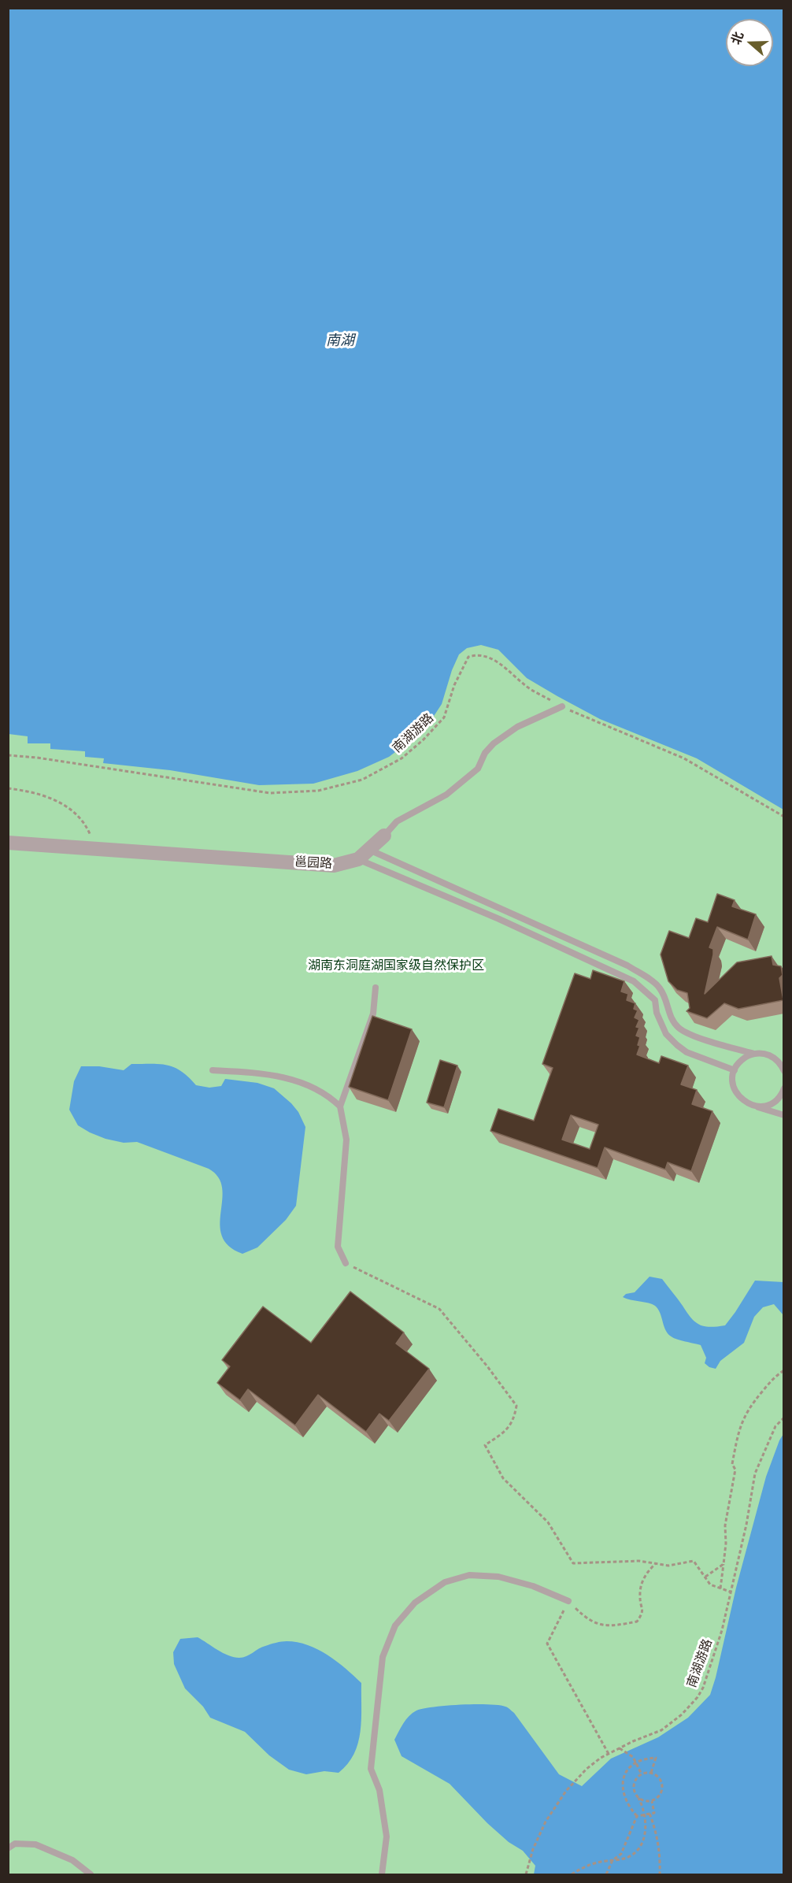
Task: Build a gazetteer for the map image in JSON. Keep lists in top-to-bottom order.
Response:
{
  "streets": {
    "street": ["邕园路"],
    "path": ["南湖游路"]
  },
  "crossings": [
    ["南湖游路", "邕园路"]
  ],
  "water": ["南湖"],
  "parks": ["湖南东洞庭湖国家级自然保护区"],
  "north": "left"
}
